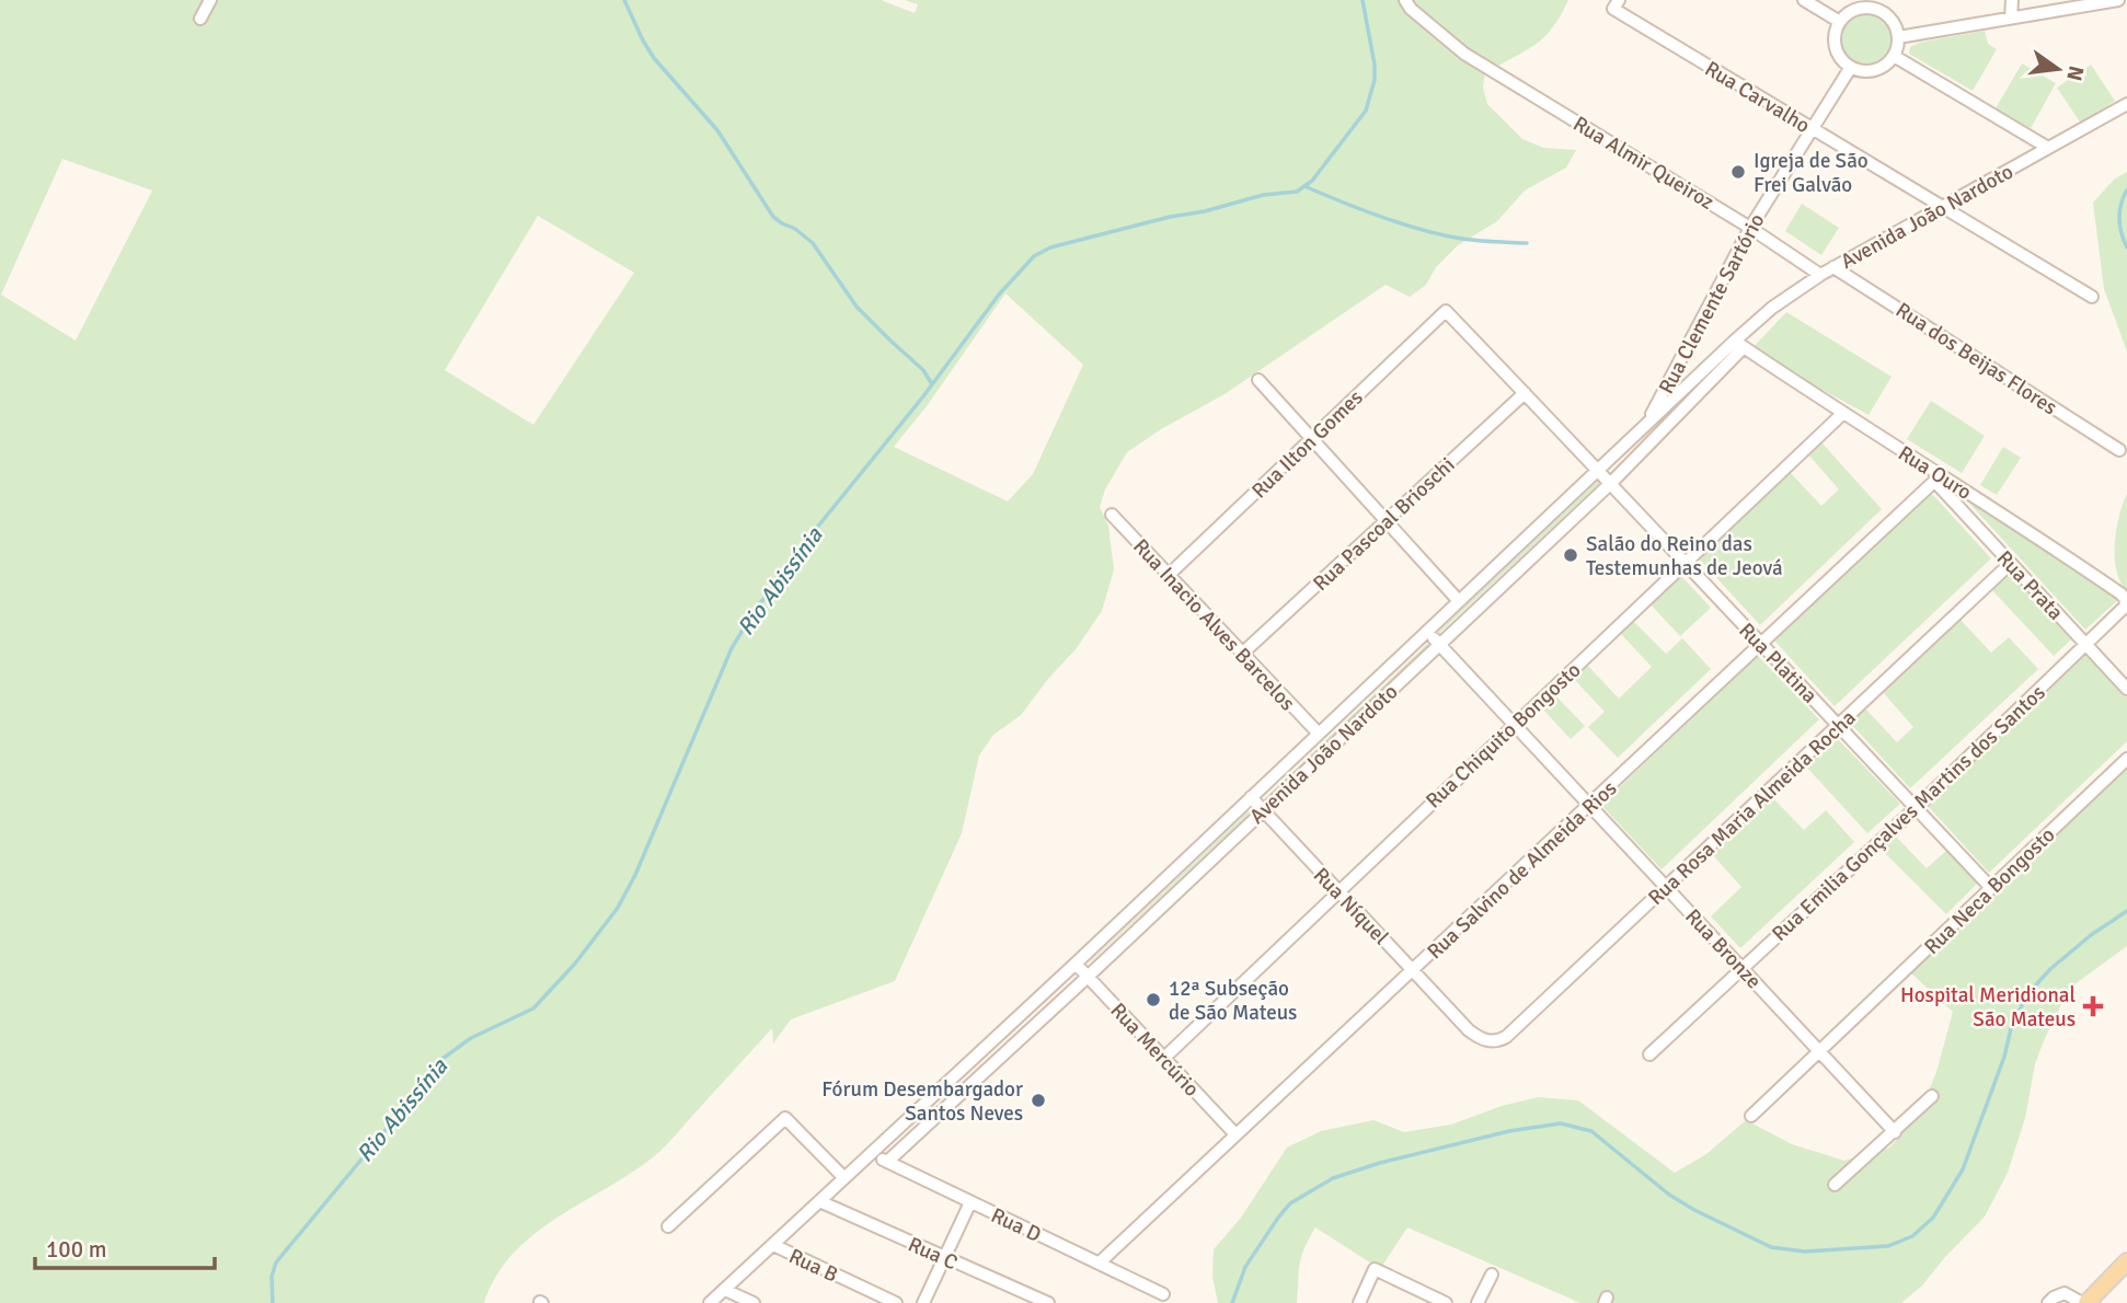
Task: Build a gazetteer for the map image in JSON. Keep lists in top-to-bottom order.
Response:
{
  "streets": {
    "street": [
      "Rua Carvalho",
      "Rua Almir Queiroz",
      "Avenida João Nardoto",
      "Rua Clemente Sartório",
      "Rua dos Beijas Flores",
      "Rua Ilton Gomes",
      "Rua Ouro",
      "Rua Pascoal Brioschi",
      "Rua Prata",
      "Rua Inacio Alves Barcelos",
      "Rua Platina",
      "Rua Chiquito Bongosto",
      "Rua Rosa Maria Almeida Rocha",
      "Rua Emilia Gonçalves Martins dos Santos",
      "Rua Salvino de Almeida Rios",
      "Rua Neca Bongosto",
      "Rua Níquel",
      "Rua Bronze",
      "Rua Mercúrio",
      "Rua D",
      "Rua C",
      "Rua B"
    ]
  },
  "crossings": [
    ["Rua Carvalho", "Avenida João Nardoto"],
    ["Rua Carvalho", "Rua Clemente Sartório"],
    ["Rua Almir Queiroz", "Avenida João Nardoto"],
    ["Rua Almir Queiroz", "Rua Clemente Sartório"],
    ["Avenida João Nardoto", "Rua Clemente Sartório"],
    ["Avenida João Nardoto", "Rua dos Beijas Flores"],
    ["Avenida João Nardoto", "Rua Ouro"],
    ["Avenida João Nardoto", "Rua Inacio Alves Barcelos"],
    ["Avenida João Nardoto", "Rua Platina"],
    ["Avenida João Nardoto", "Rua Níquel"],
    ["Avenida João Nardoto", "Rua Bronze"],
    ["Avenida João Nardoto", "Rua Mercúrio"],
    ["Avenida João Nardoto", "Rua D"],
    ["Avenida João Nardoto", "Rua C"],
    ["Avenida João Nardoto", "Rua B"],
    ["Rua Ilton Gomes", "Rua Inacio Alves Barcelos"],
    ["Rua Ilton Gomes", "Rua Platina"],
    ["Rua Ouro", "Rua Prata"],
    ["Rua Ouro", "Rua Chiquito Bongosto"],
    ["Rua Ouro", "Rua Emilia Gonçalves Martins dos Santos"],
    ["Rua Ouro", "Rua Salvino de Almeida Rios"],
    ["Rua Pascoal Brioschi", "Rua Inacio Alves Barcelos"],
    ["Rua Pascoal Brioschi", "Rua Platina"],
    ["Rua Prata", "Rua Rosa Maria Almeida Rocha"],
    ["Rua Prata", "Rua Emilia Gonçalves Martins dos Santos"],
    ["Rua Prata", "Rua Salvino de Almeida Rios"],
    ["Rua Platina", "Rua Chiquito Bongosto"],
    ["Rua Platina", "Rua Rosa Maria Almeida Rocha"],
    ["Rua Platina", "Rua Emilia Gonçalves Martins dos Santos"],
    ["Rua Platina", "Rua Salvino de Almeida Rios"],
    ["Rua Platina", "Rua Neca Bongosto"],
    ["Rua Chiquito Bongosto", "Rua Níquel"],
    ["Rua Chiquito Bongosto", "Rua Bronze"],
    ["Rua Chiquito Bongosto", "Rua Mercúrio"],
    ["Rua Rosa Maria Almeida Rocha", "Rua Níquel"],
    ["Rua Rosa Maria Almeida Rocha", "Rua Bronze"],
    ["Rua Emilia Gonçalves Martins dos Santos", "Rua Bronze"],
    ["Rua Salvino de Almeida Rios", "Rua Níquel"],
    ["Rua Salvino de Almeida Rios", "Rua Bronze"],
    ["Rua Salvino de Almeida Rios", "Rua Mercúrio"],
    ["Rua Salvino de Almeida Rios", "Rua D"],
    ["Rua Neca Bongosto", "Rua Bronze"]
  ],
  "water": ["Rio Abissínia"],
  "places": {
    "other": [
      "Igreja de São Frei Galvão",
      "Salão do Reino das Testemunhas de Jeová",
      "12ª Subseção de São Mateus",
      "Fórum Desembargador Santos Neves"
    ],
    "health": ["Hospital Meridional São Mateus"]
  },
  "scale_bar": "100 m",
  "north": "right"
}
